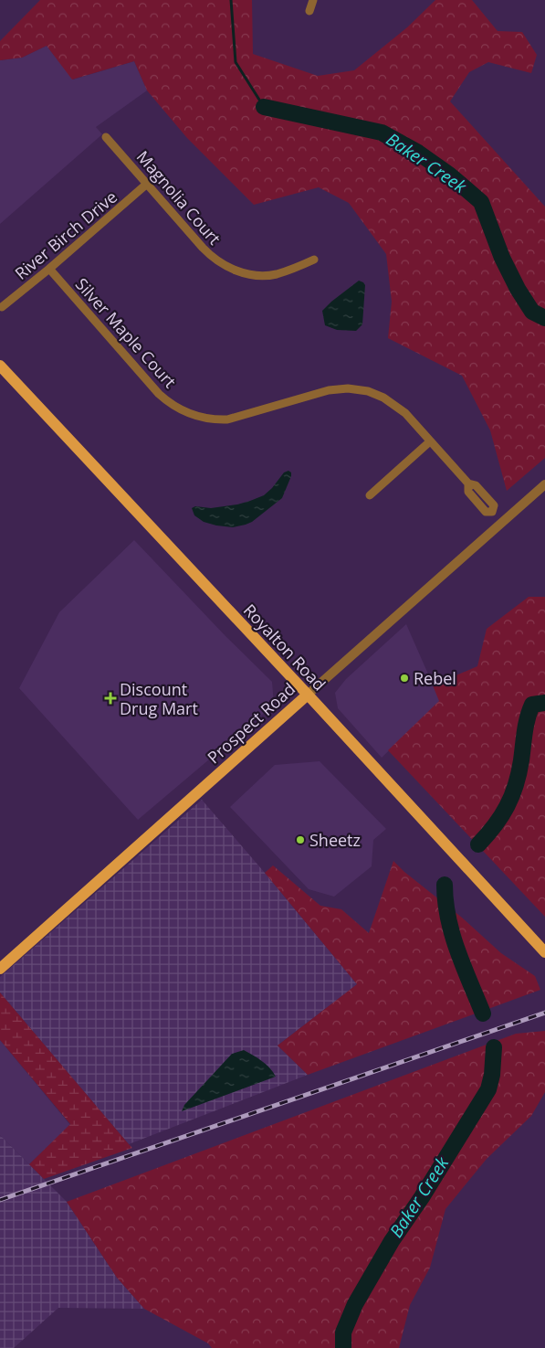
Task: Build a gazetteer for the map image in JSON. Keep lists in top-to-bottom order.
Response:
{
  "streets": {
    "main road": ["Royalton Road", "Prospect Road"],
    "street": ["Magnolia Court", "River Birch Drive", "Silver Maple Court"]
  },
  "crossings": [
    ["Magnolia Court", "River Birch Drive"],
    ["River Birch Drive", "Silver Maple Court"],
    ["Silver Maple Court", "Prospect Road"],
    ["Royalton Road", "Prospect Road"]
  ],
  "water": ["Baker Creek"],
  "places": {
    "other": ["Rebel", "Sheetz"],
    "health": ["Discount Drug Mart"]
  }
}
